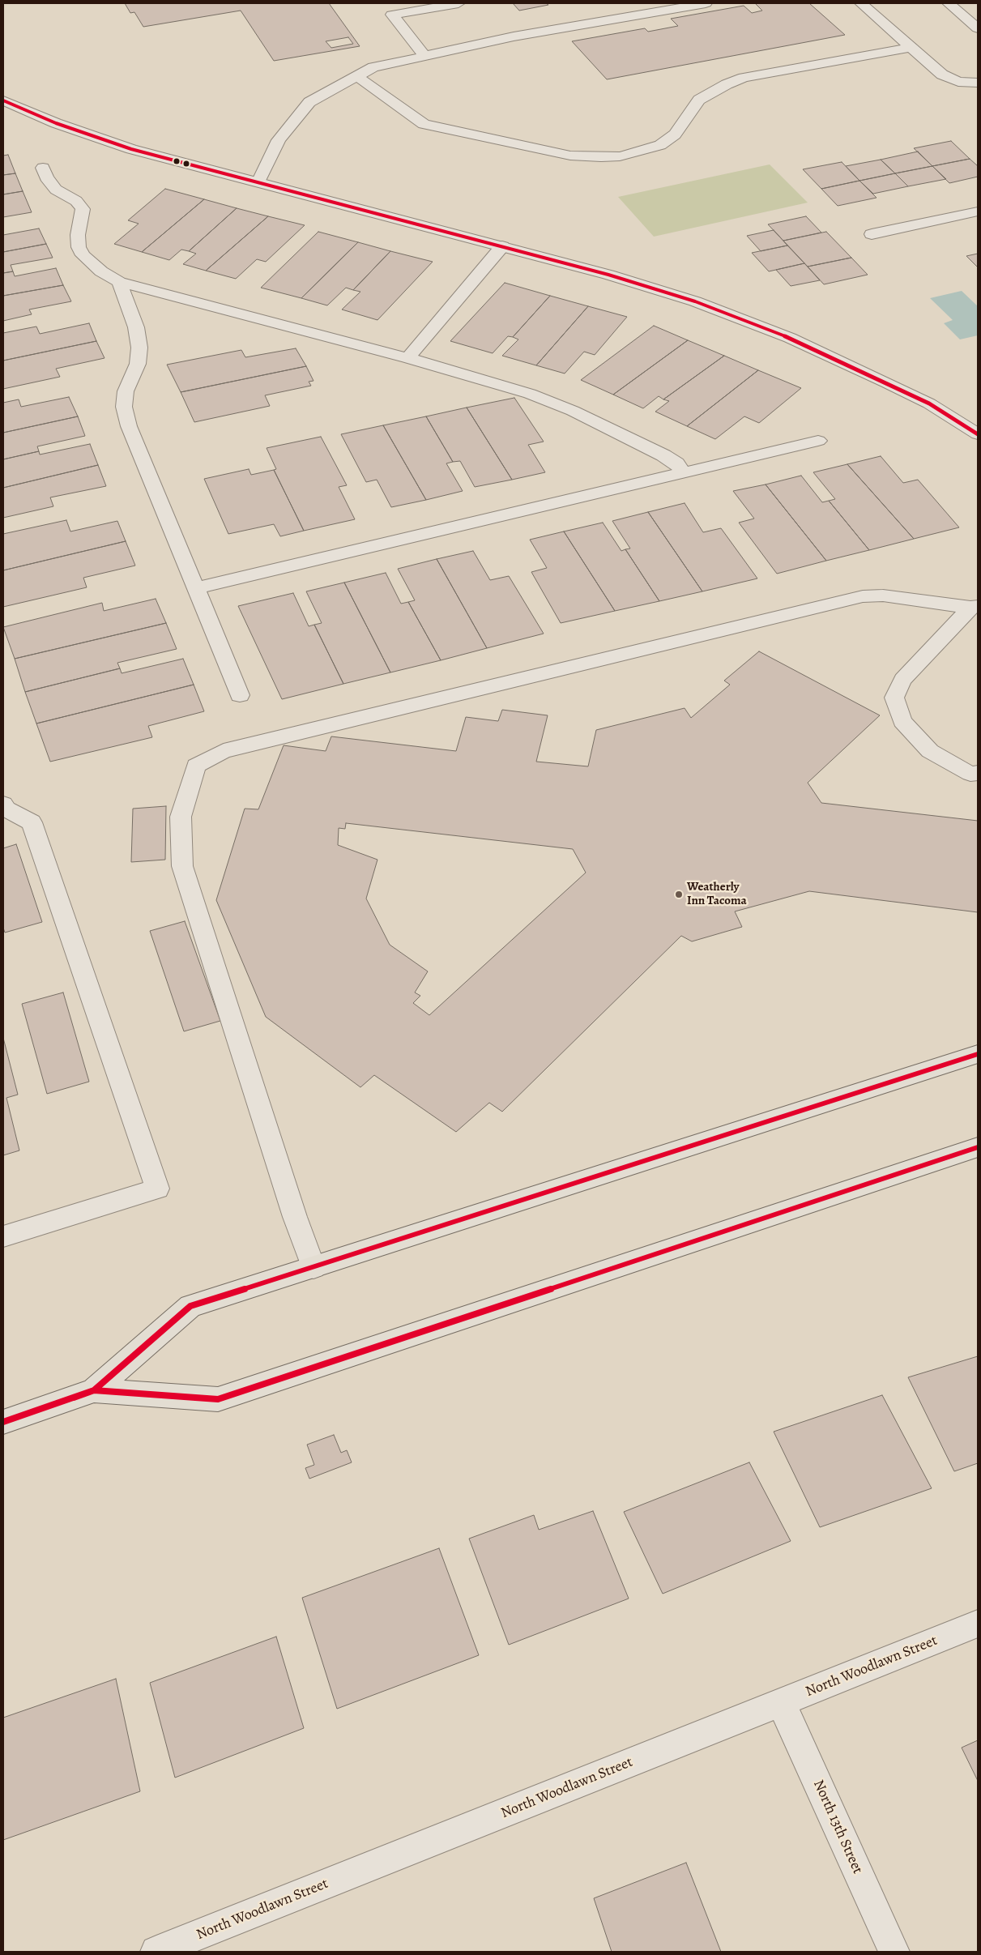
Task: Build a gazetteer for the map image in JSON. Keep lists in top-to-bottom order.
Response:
{
  "streets": {
    "street": ["North Woodlawn Street", "North 13th Street"]
  },
  "crossings": [
    ["North Woodlawn Street", "North 13th Street"]
  ],
  "places": ["Weatherly Inn Tacoma"]
}
